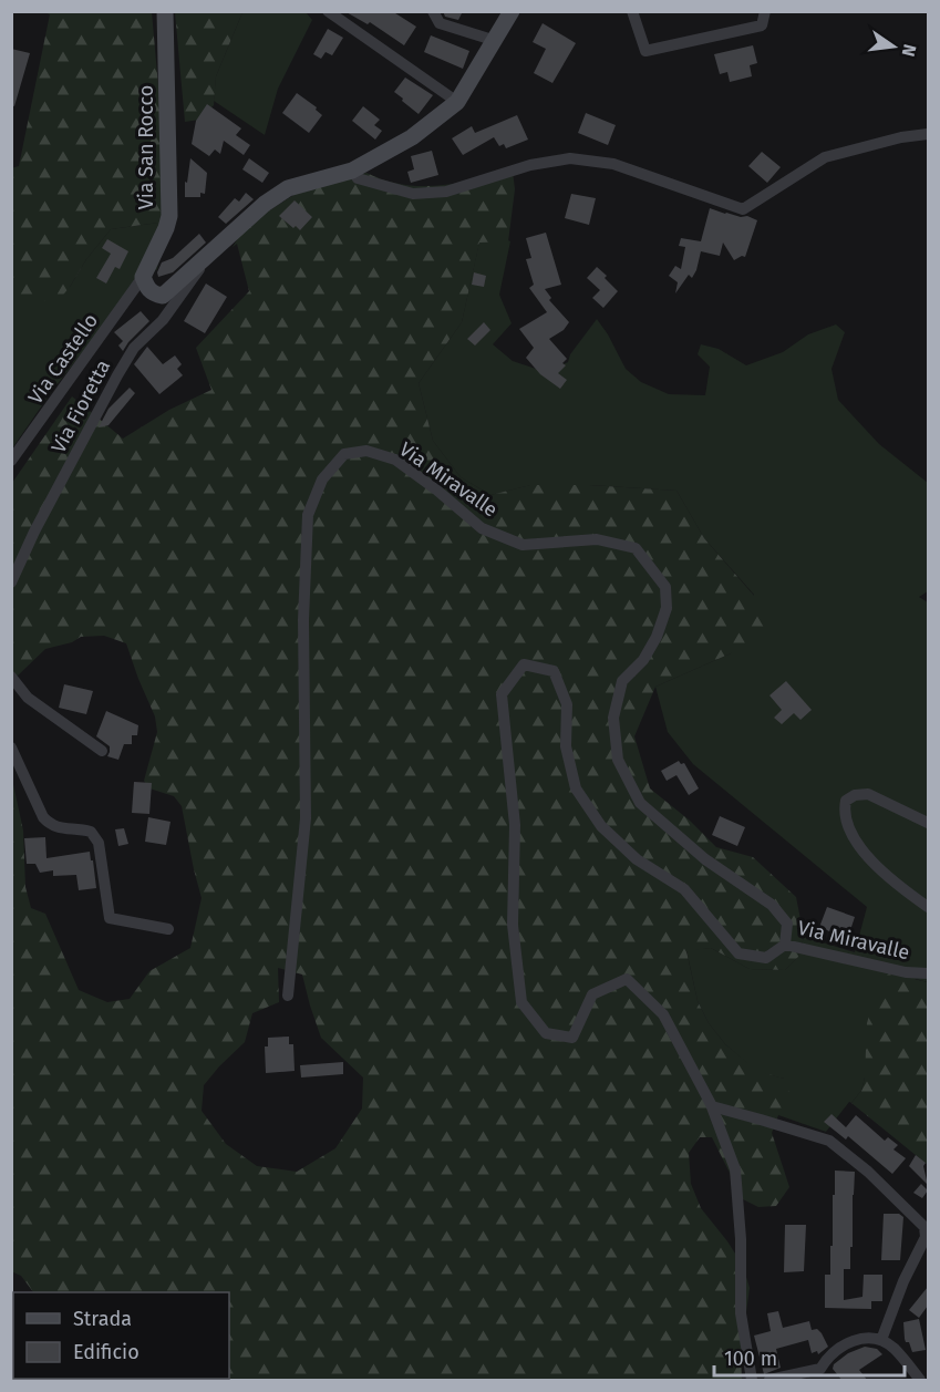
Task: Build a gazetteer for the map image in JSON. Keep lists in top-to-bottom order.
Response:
{
  "streets": {
    "street": [
      "Via San Rocco",
      "Via Castello",
      "Via Fioretta",
      "Via Miravalle"
    ]
  },
  "crossings": [
    ["Via San Rocco", "Via Castello"]
  ],
  "legend": ["Strada", "Edificio"],
  "scale_bar": "100 m",
  "north": "right"
}
